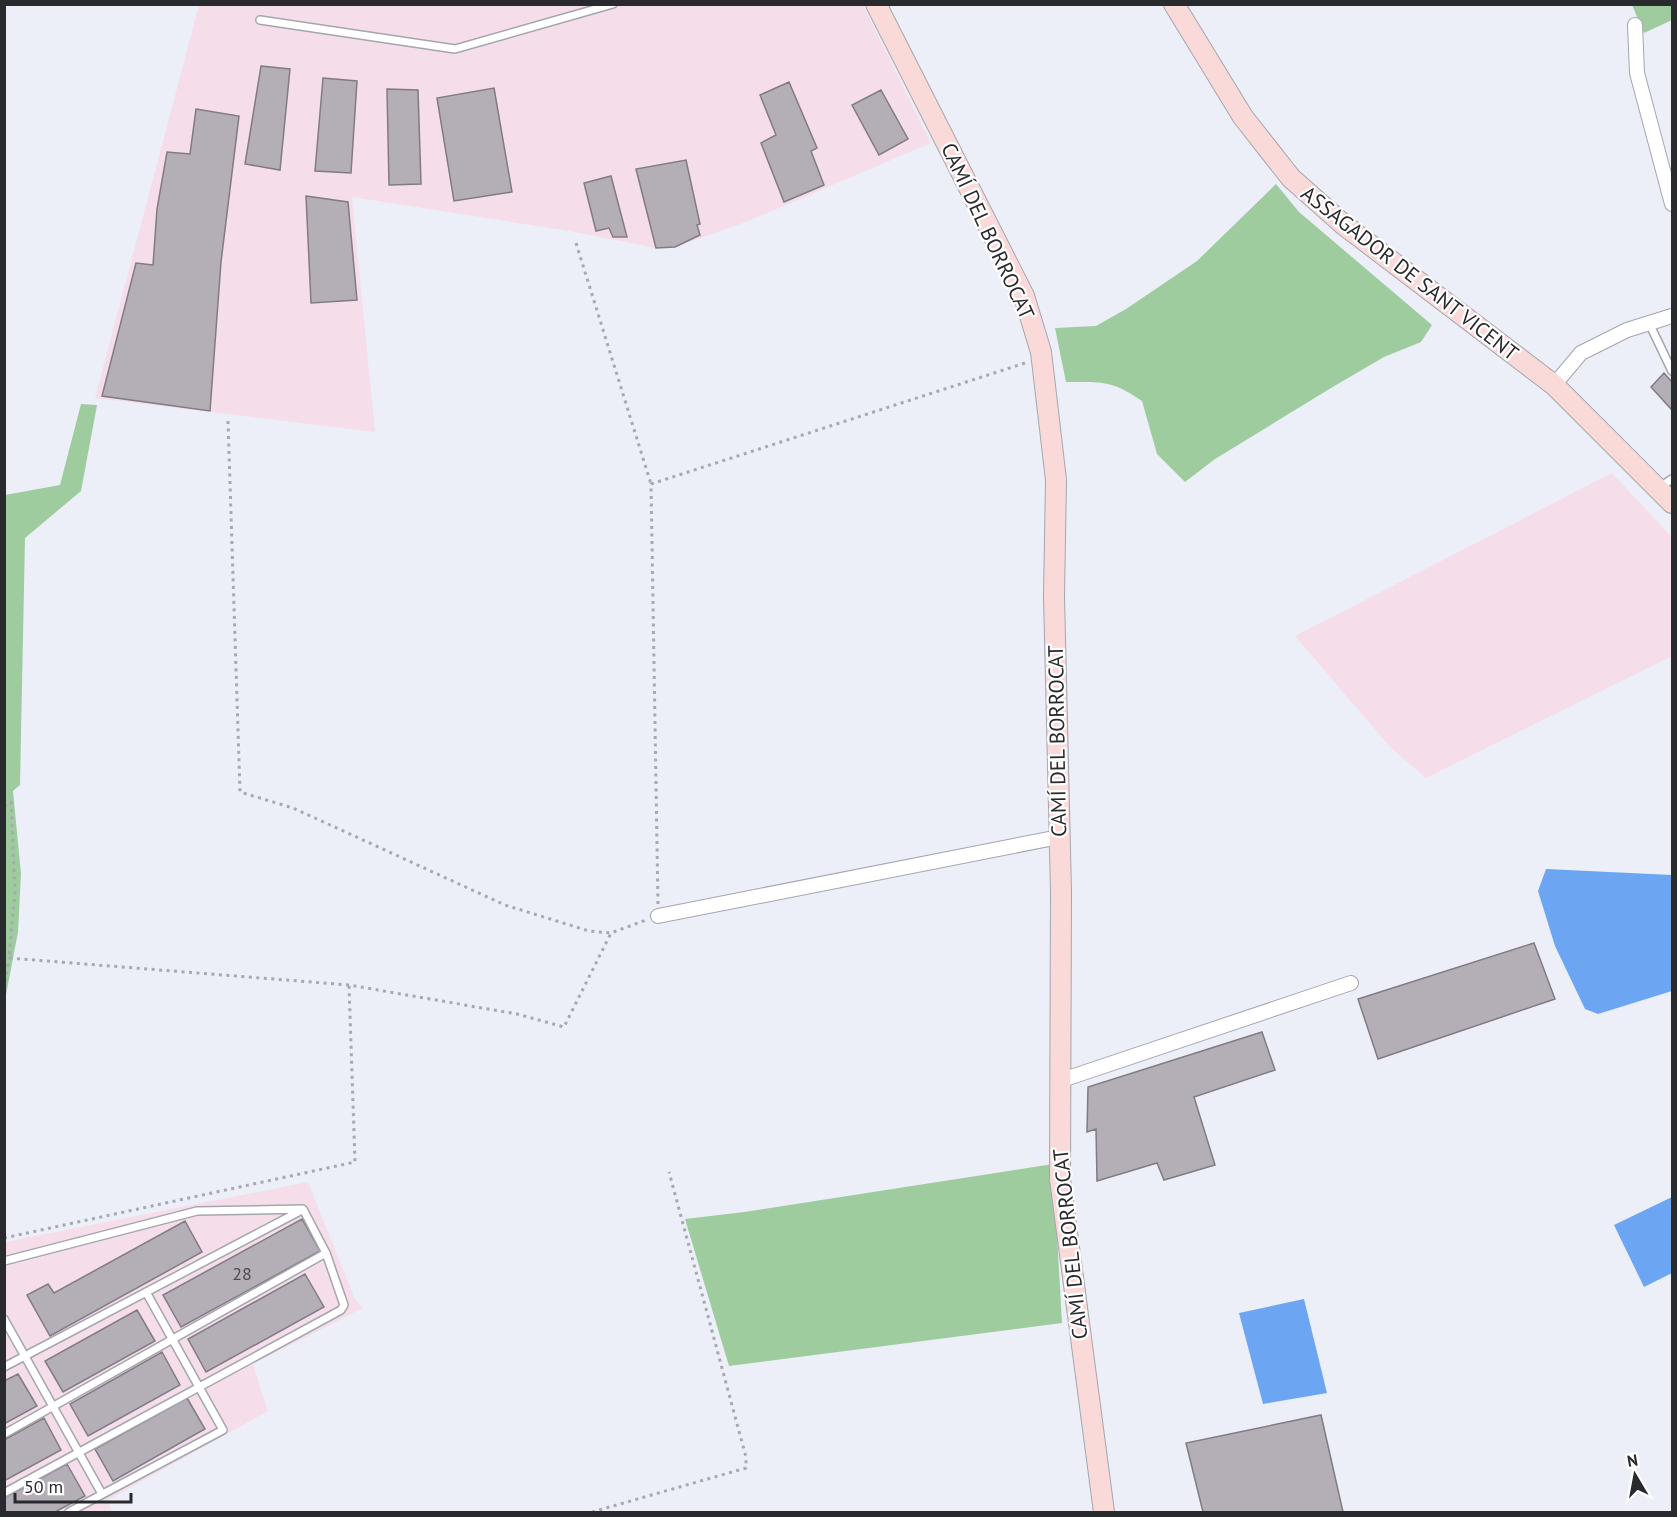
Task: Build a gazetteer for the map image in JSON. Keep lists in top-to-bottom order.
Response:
{
  "streets": {
    "street": ["CAMÍ DEL BORROCAT", "ASSAGADOR DE SANT VICENT"]
  },
  "house_numbers": ["28"],
  "scale_bar": "50 m",
  "north": "top"
}
